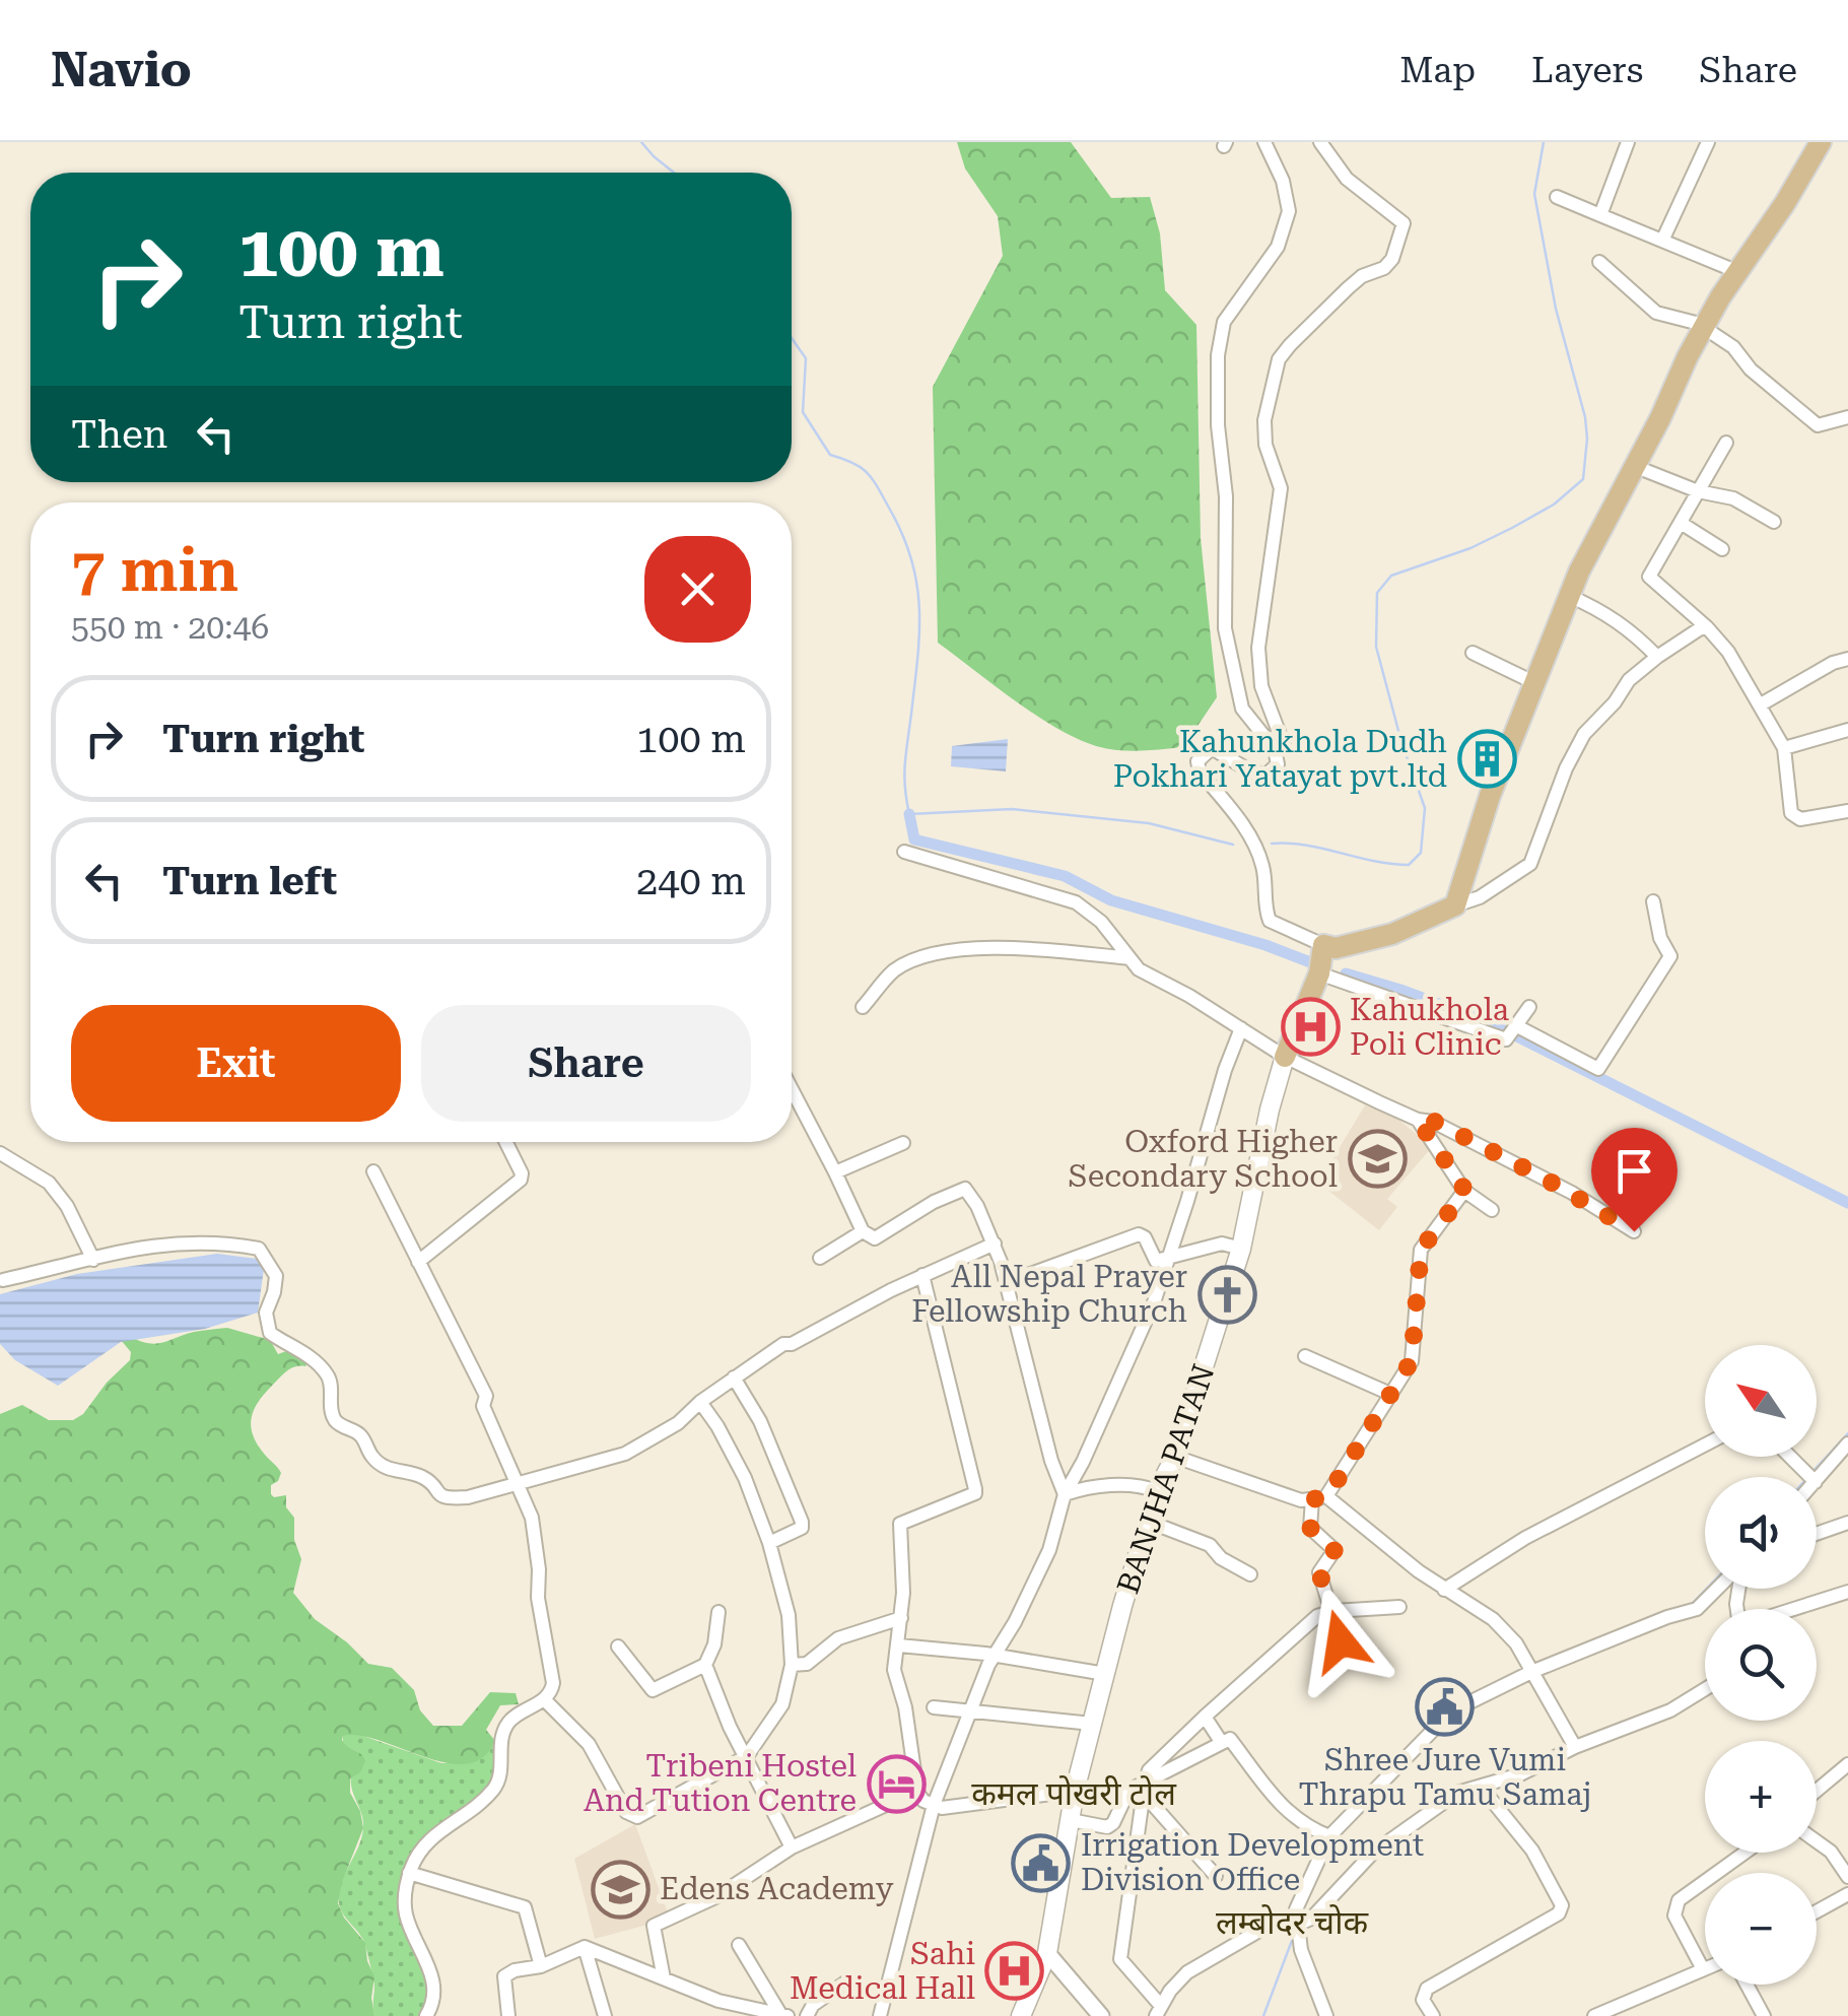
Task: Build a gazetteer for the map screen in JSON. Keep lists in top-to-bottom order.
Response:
{
  "streets": {
    "main road": ["BANJHA PATAN"]
  },
  "districts": ["कमल पोखरी टोल", "लम्बोदर चोक"],
  "places": {
    "building": ["Kahunkhola Dudh Pokhari Yatayat pvt.ltd"],
    "hospital": ["Kahukhola Poli Clinic", "Sahi Medical Hall"],
    "school or university": ["Oxford Higher Secondary School", "Edens Academy"],
    "church": ["All Nepal Prayer Fellowship Church"],
    "public building": ["Shree Jure Vumi Thrapu Tamu Samaj", "Irrigation Development Division Office"],
    "hotel": ["Tribeni Hostel And Tution Centre"]
  },
  "north": "top left",
  "page": {
    "header": "Navio",
    "nav": ["Map", "Layers", "Share"],
    "turn": ["100 m", "Turn right"],
    "then": "Then",
    "heading": ["7 min", "550 m · 20:46"],
    "list": [
      {
        "name": "Turn right",
        "value": "100 m"
      },
      {
        "name": "Turn left",
        "value": "240 m"
      }
    ],
    "buttons": ["Exit", "Share"],
    "map_buttons": ["+", "−"]
  }
}
